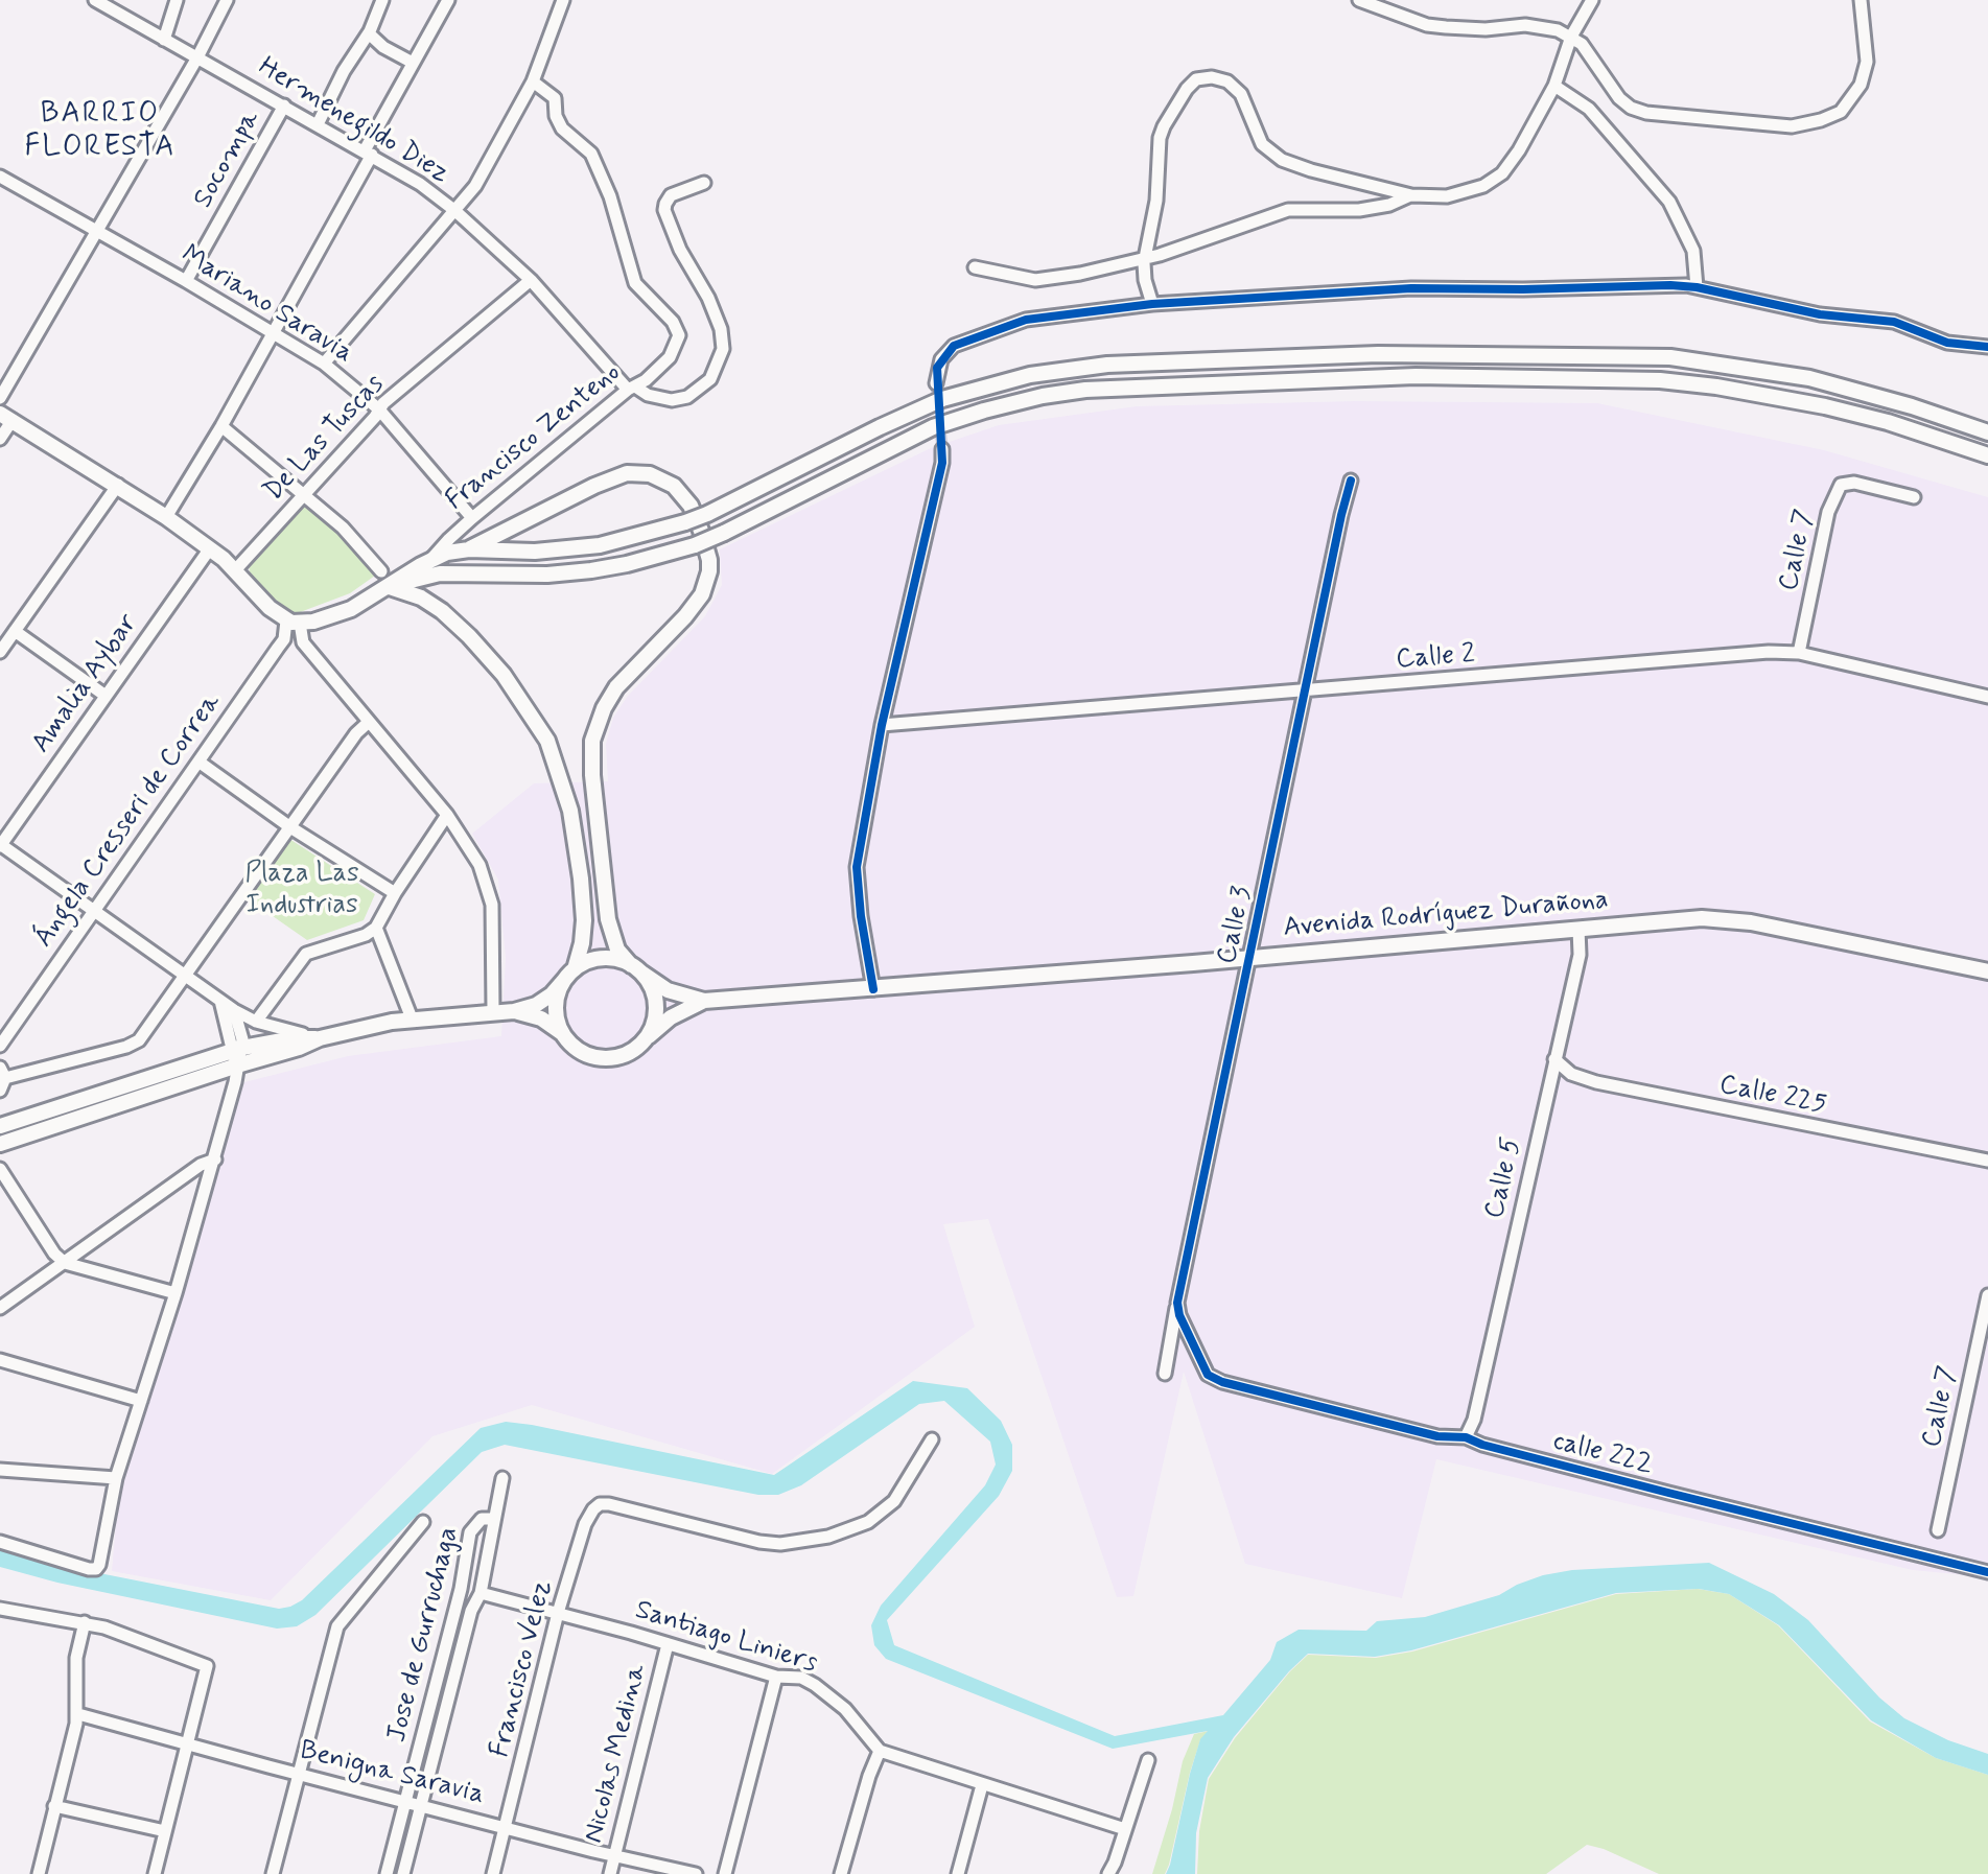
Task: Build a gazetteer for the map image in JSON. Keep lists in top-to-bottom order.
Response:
{
  "streets": {
    "main road": ["Avenida Rodríguez Durañona"],
    "street": [
      "Hermenegildo Diez",
      "Socompa",
      "Mariano Saravia",
      "Francisco Zenteno",
      "De Las Tuscas",
      "Calle 7",
      "Calle 2",
      "Amalia Aybar",
      "Ángela Cresseri de Correa",
      "Calle 3",
      "Calle 225",
      "Calle 5",
      "calle 222",
      "Jose de Gurruchaga",
      "Santiago Liniers",
      "Francisco Velez",
      "Nicolas Medina",
      "Benigna Saravia"
    ]
  },
  "crossings": [
    ["Hermenegildo Diez", "Socompa"],
    ["Hermenegildo Diez", "Francisco Zenteno"],
    ["Hermenegildo Diez", "De Las Tuscas"],
    ["Socompa", "Mariano Saravia"],
    ["Mariano Saravia", "Francisco Zenteno"],
    ["Mariano Saravia", "De Las Tuscas"],
    ["Calle 7", "Calle 2"],
    ["Calle 2", "Calle 3"],
    ["Avenida Rodríguez Durañona", "Calle 3"],
    ["Avenida Rodríguez Durañona", "Calle 5"],
    ["Calle 3", "calle 222"],
    ["Calle 225", "Calle 5"],
    ["Calle 5", "calle 222"],
    ["Jose de Gurruchaga", "Santiago Liniers"],
    ["Jose de Gurruchaga", "Benigna Saravia"],
    ["Santiago Liniers", "Francisco Velez"],
    ["Santiago Liniers", "Nicolas Medina"],
    ["Francisco Velez", "Benigna Saravia"],
    ["Nicolas Medina", "Benigna Saravia"]
  ],
  "districts": ["BARRIO FLORESTA"],
  "parks": ["Plaza Las Industrias"]
}
